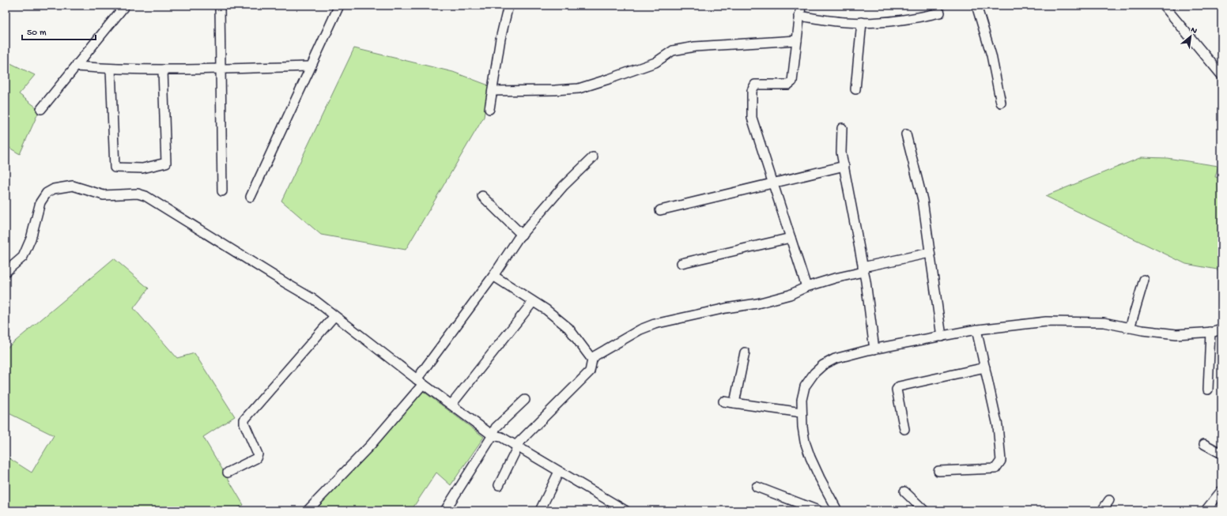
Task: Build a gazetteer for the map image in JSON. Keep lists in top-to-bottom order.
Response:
{
  "scale_bar": "50 m",
  "north": "top right"
}
